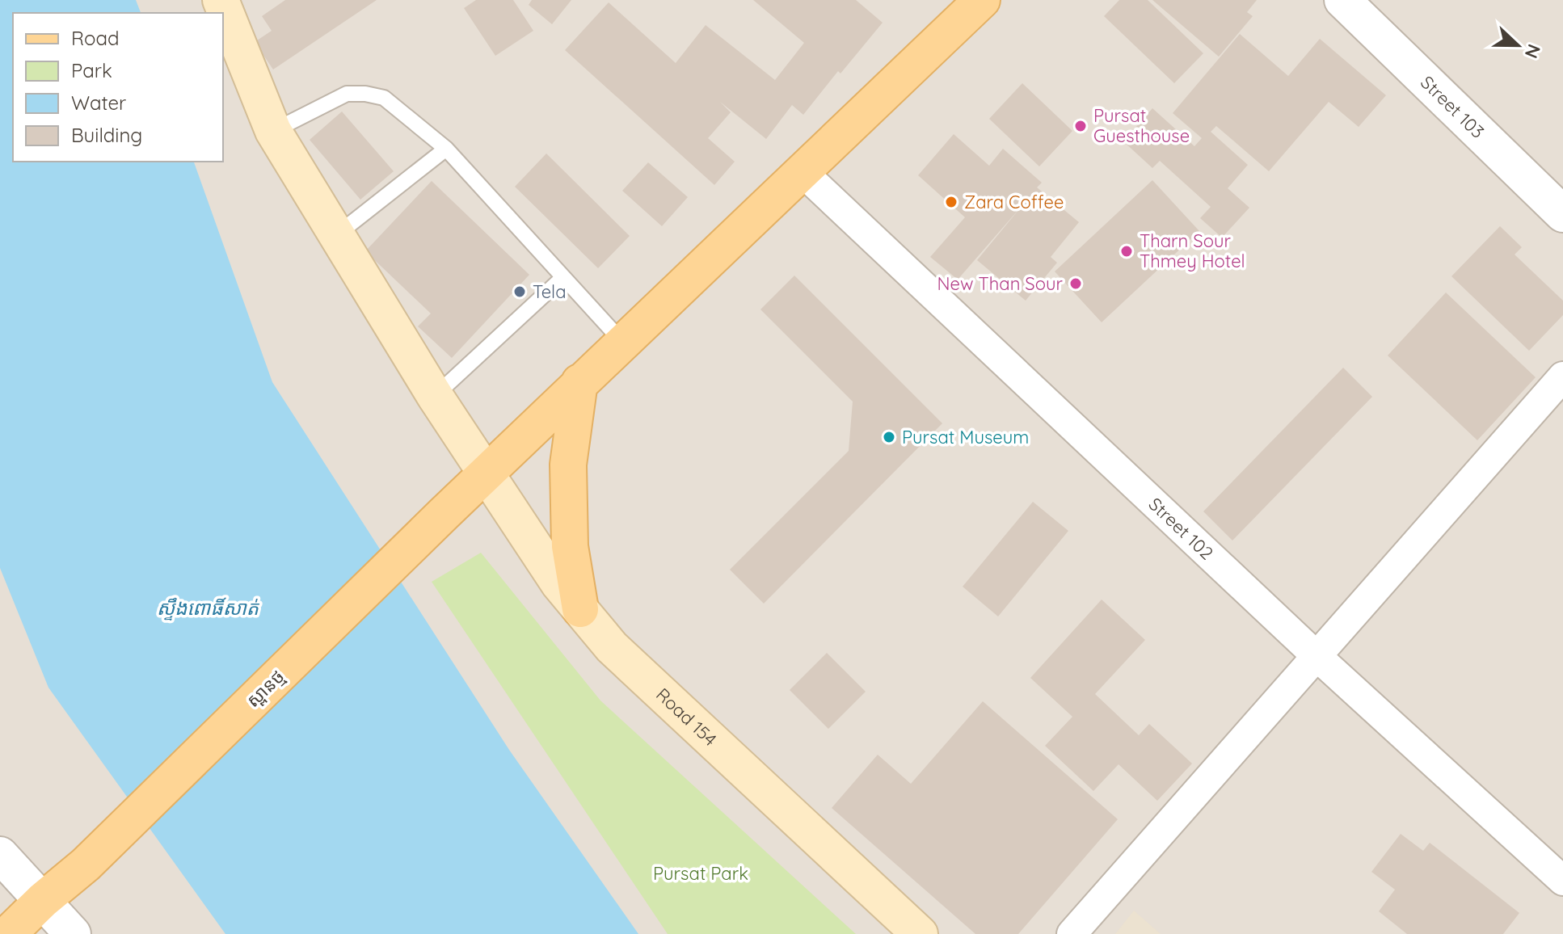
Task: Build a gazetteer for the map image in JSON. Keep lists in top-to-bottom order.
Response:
{
  "streets": {
    "main road": ["ស្ពានថ្ម", "Road 154"],
    "street": ["Street 103", "Street 102"]
  },
  "crossings": [
    ["Street 102", "ស្ពានថ្ម"],
    ["ស្ពានថ្ម", "Road 154"]
  ],
  "water": ["ស្ទឹងពោធិ៍សាត់"],
  "parks": ["Pursat Park"],
  "places": [
    "Pursat Guesthouse",
    "Zara Coffee",
    "Tharn Sour Thmey Hotel",
    "New Than Sour",
    "Tela",
    "Pursat Museum"
  ],
  "legend": [
    "Road",
    "Park",
    "Water",
    "Building"
  ],
  "north": "right"
}
